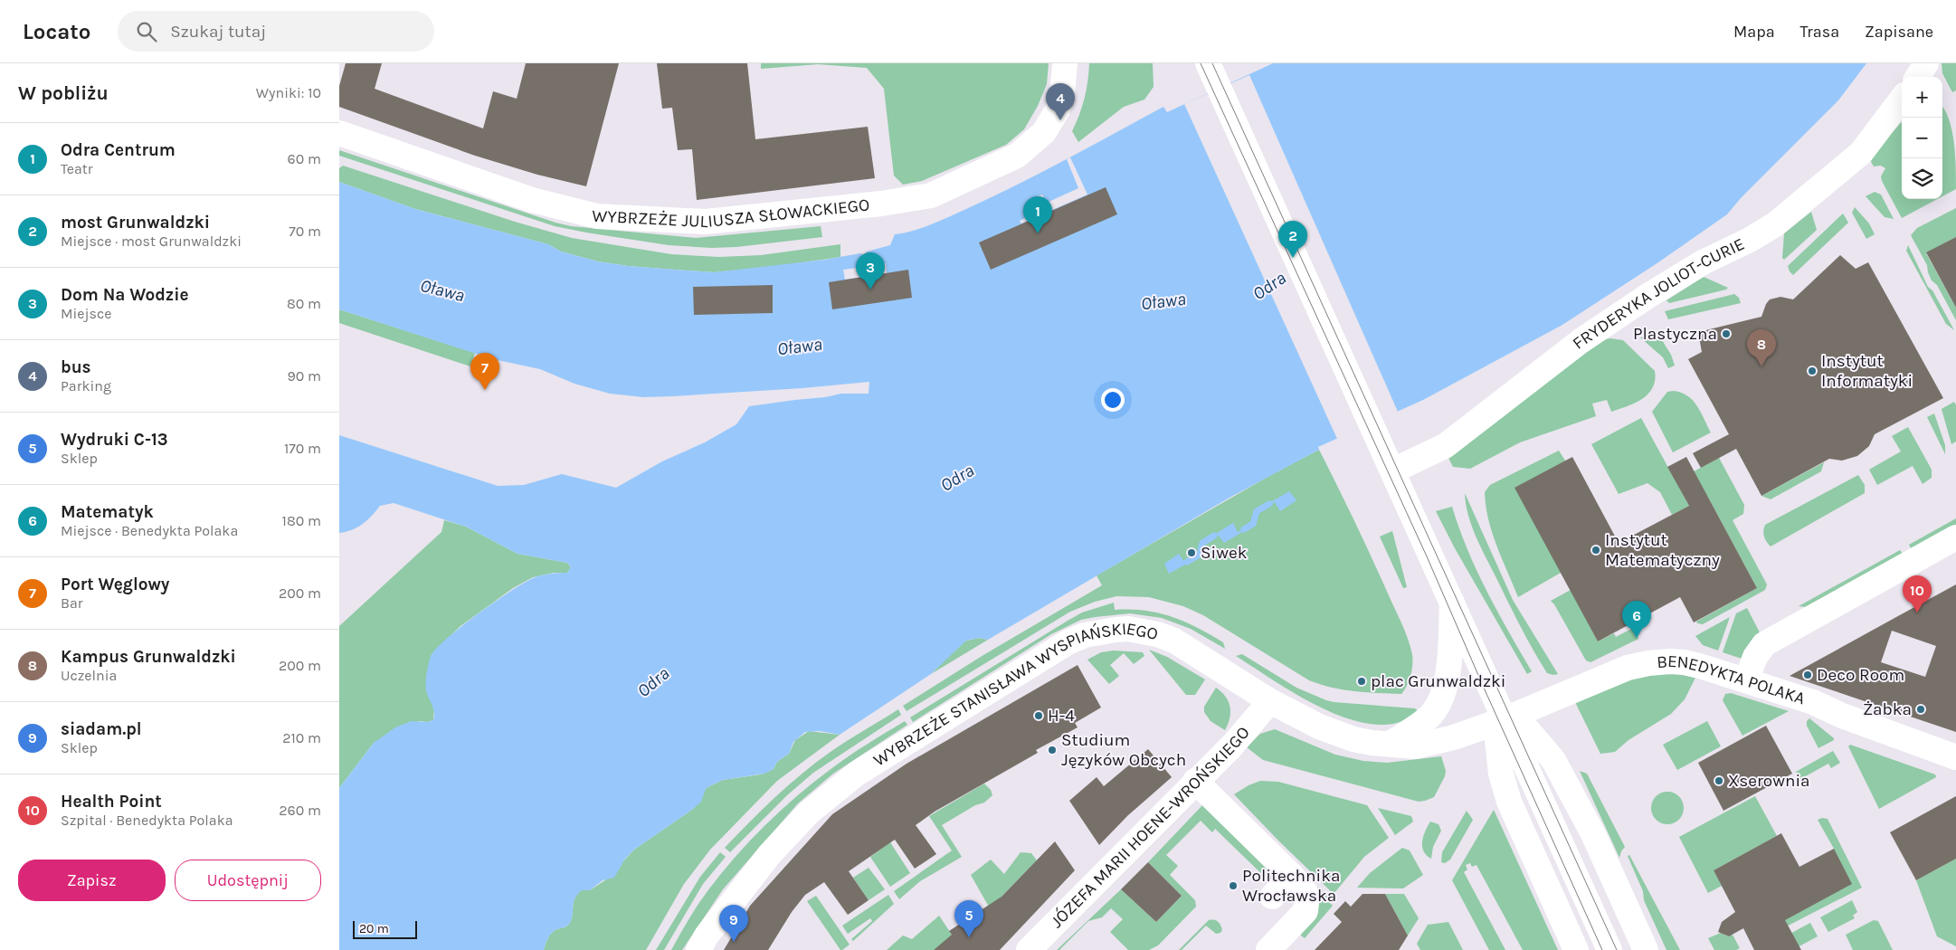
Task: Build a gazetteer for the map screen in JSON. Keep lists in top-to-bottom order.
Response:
{
  "streets": {
    "street": [
      "WYBRZEŻE JULIUSZA SŁOWACKIEGO",
      "FRYDERYKA JOLIOT-CURIE",
      "BENEDYKTA POLAKA",
      "WYBRZEŻE STANISŁAWA WYSPIAŃSKIEGO",
      "JÓZEFA MARII HOENE-WROŃSKIEGO"
    ]
  },
  "crossings": [
    ["BENEDYKTA POLAKA", "WYBRZEŻE STANISŁAWA WYSPIAŃSKIEGO"],
    ["WYBRZEŻE STANISŁAWA WYSPIAŃSKIEGO", "JÓZEFA MARII HOENE-WROŃSKIEGO"]
  ],
  "water": ["Odra", "Oława"],
  "places": [
    "Plastyczna",
    "Instytut Informatyki",
    "Instytut Matematyczny",
    "Siwek",
    "Deco Room",
    "plac Grunwaldzki",
    "Żabka",
    "H-4",
    "Studium Języków Obcych",
    "Xserownia",
    "Politechnika Wrocławska"
  ],
  "scale_bar": "20 m",
  "page": {
    "header": "Locato",
    "search": "Szukaj tutaj",
    "nav": ["Mapa", "Trasa", "Zapisane"],
    "heading": ["W pobliżu", "Wyniki: 10"],
    "map_buttons": ["+", "−"],
    "pins": [
      "4",
      "1",
      "2",
      "3",
      "8",
      "7",
      "10",
      "6",
      "5",
      "9"
    ],
    "list": [
      {
        "mark": "1",
        "name": "Odra Centrum",
        "note": "Teatr",
        "value": "60 m"
      },
      {
        "mark": "2",
        "name": "most Grunwaldzki",
        "note": "Miejsce · most Grunwaldzki",
        "value": "70 m"
      },
      {
        "mark": "3",
        "name": "Dom Na Wodzie",
        "note": "Miejsce",
        "value": "80 m"
      },
      {
        "mark": "4",
        "name": "bus",
        "note": "Parking",
        "value": "90 m"
      },
      {
        "mark": "5",
        "name": "Wydruki C-13",
        "note": "Sklep",
        "value": "170 m"
      },
      {
        "mark": "6",
        "name": "Matematyk",
        "note": "Miejsce · Benedykta Polaka",
        "value": "180 m"
      },
      {
        "mark": "7",
        "name": "Port Węglowy",
        "note": "Bar",
        "value": "200 m"
      },
      {
        "mark": "8",
        "name": "Kampus Grunwaldzki",
        "note": "Uczelnia",
        "value": "200 m"
      },
      {
        "mark": "9",
        "name": "siadam.pl",
        "note": "Sklep",
        "value": "210 m"
      },
      {
        "mark": "10",
        "name": "Health Point",
        "note": "Szpital · Benedykta Polaka",
        "value": "260 m"
      }
    ],
    "buttons": ["Zapisz", "Udostępnij"],
    "scale": "20 m"
  }
}
